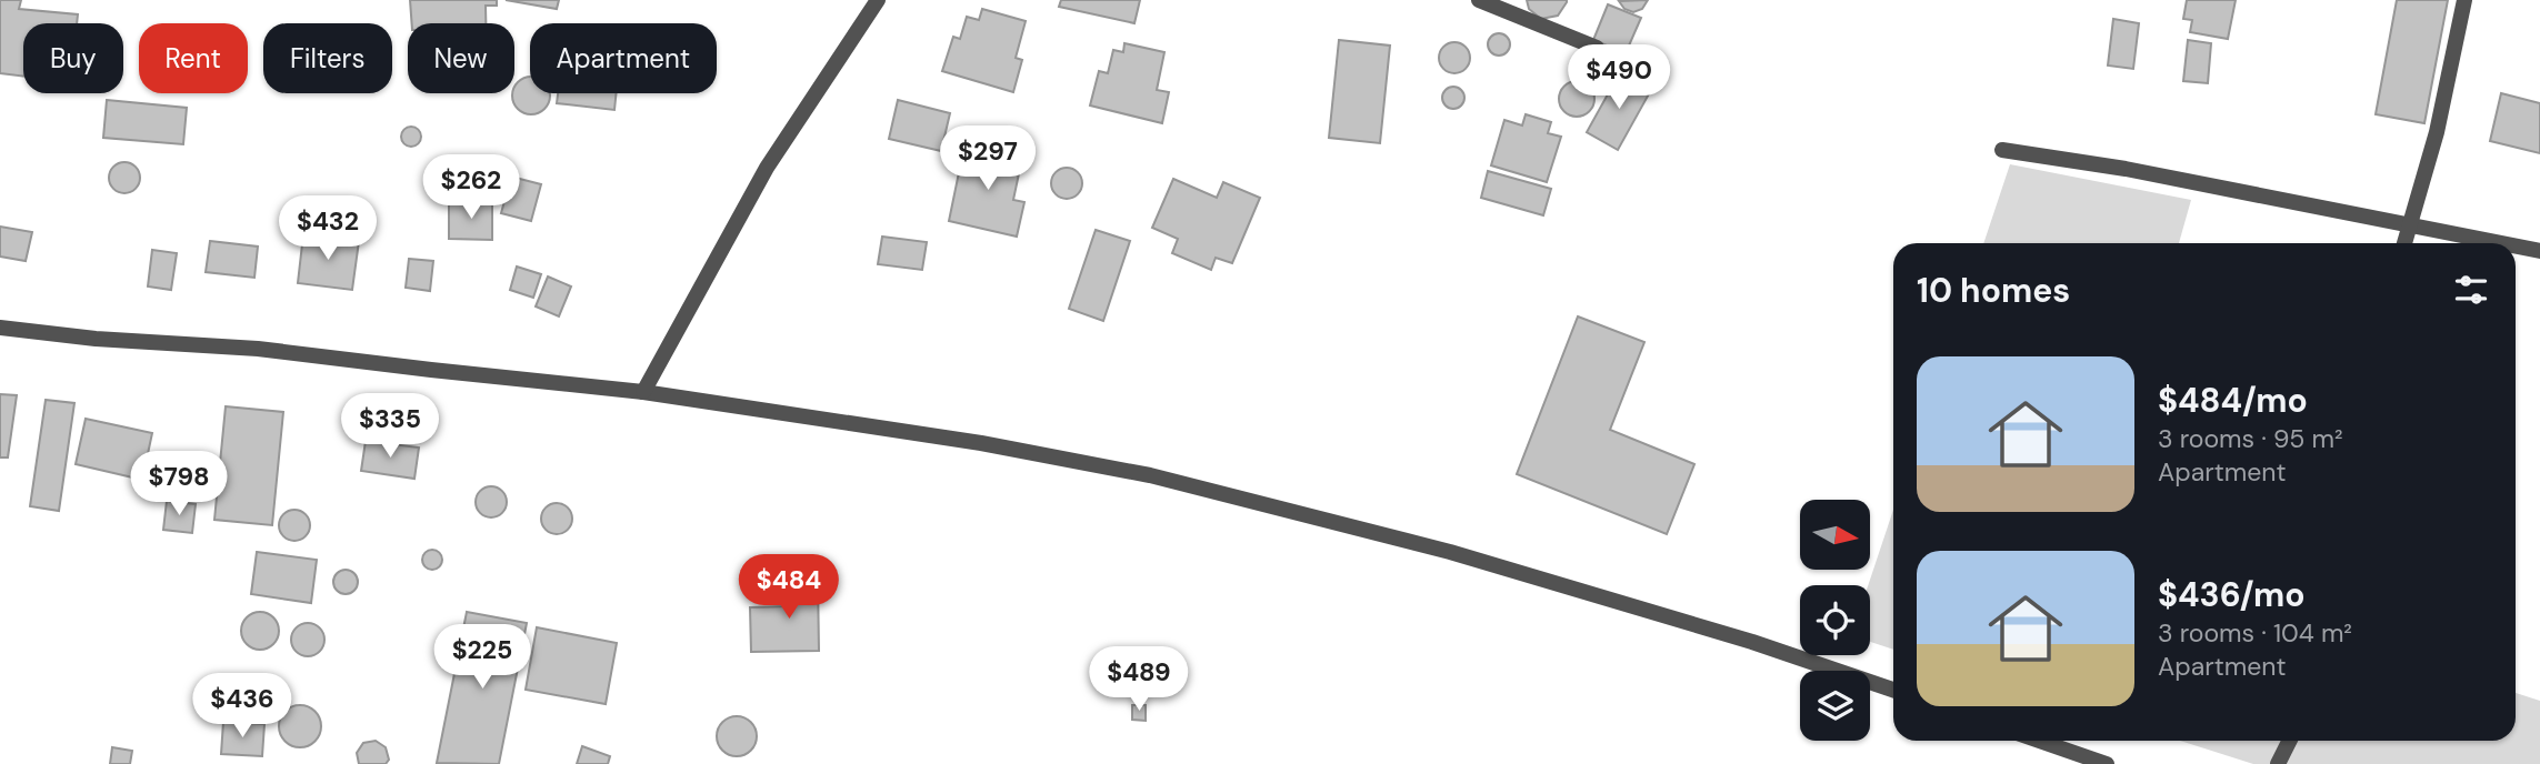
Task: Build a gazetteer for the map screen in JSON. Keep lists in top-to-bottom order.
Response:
{
  "north": "right",
  "page": {
    "chip": [
      "Buy",
      "Rent",
      "Filters",
      "New",
      "Apartment"
    ],
    "price": [
      "$490",
      "$297",
      "$262",
      "$432",
      "$335",
      "$798",
      "$484",
      "$225",
      "$489",
      "$436"
    ],
    "heading": "10 homes",
    "list": [
      {
        "name": "$484/mo",
        "note": "3 rooms · 95 m² · Apartment"
      },
      {
        "name": "$436/mo",
        "note": "3 rooms · 104 m² · Apartment"
      }
    ]
  }
}
